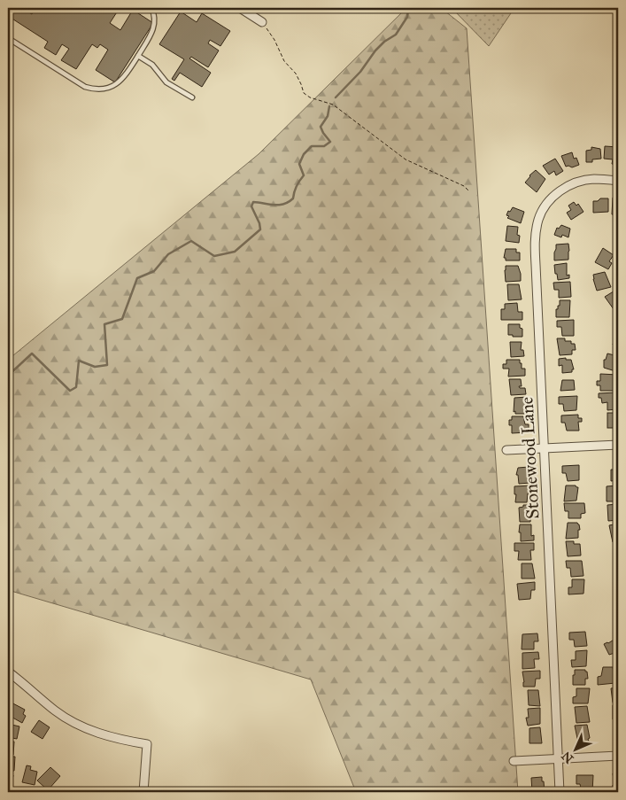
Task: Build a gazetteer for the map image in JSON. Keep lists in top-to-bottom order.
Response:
{
  "streets": {
    "street": ["Stonewood Lane"]
  },
  "north": "bottom left"
}
